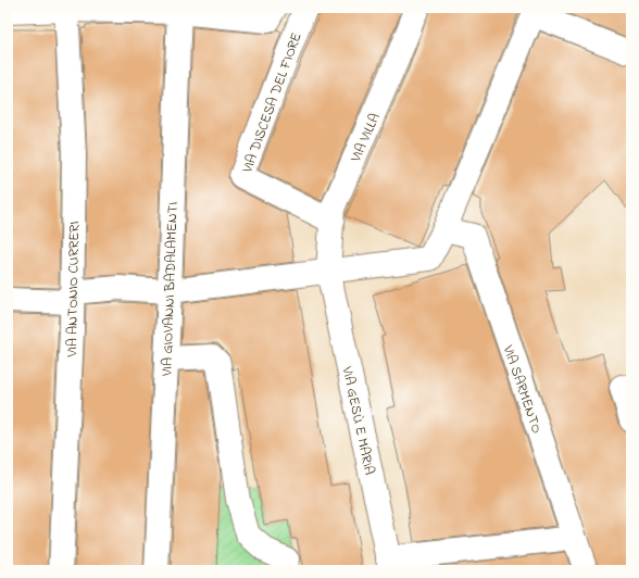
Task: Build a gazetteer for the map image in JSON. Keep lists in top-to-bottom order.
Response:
{
  "streets": {
    "street": [
      "VIA DISCESA DEL FIORE",
      "VIA VILLA",
      "VIA ANTONIO CURRERI",
      "VIA GIOVANNI BADALAMENTI",
      "VIA SARMENTO",
      "VIA GESÙ E MARIA"
    ]
  },
  "crossings": [
    ["VIA DISCESA DEL FIORE", "VIA VILLA"],
    ["VIA VILLA", "VIA GESÙ E MARIA"]
  ]
}
